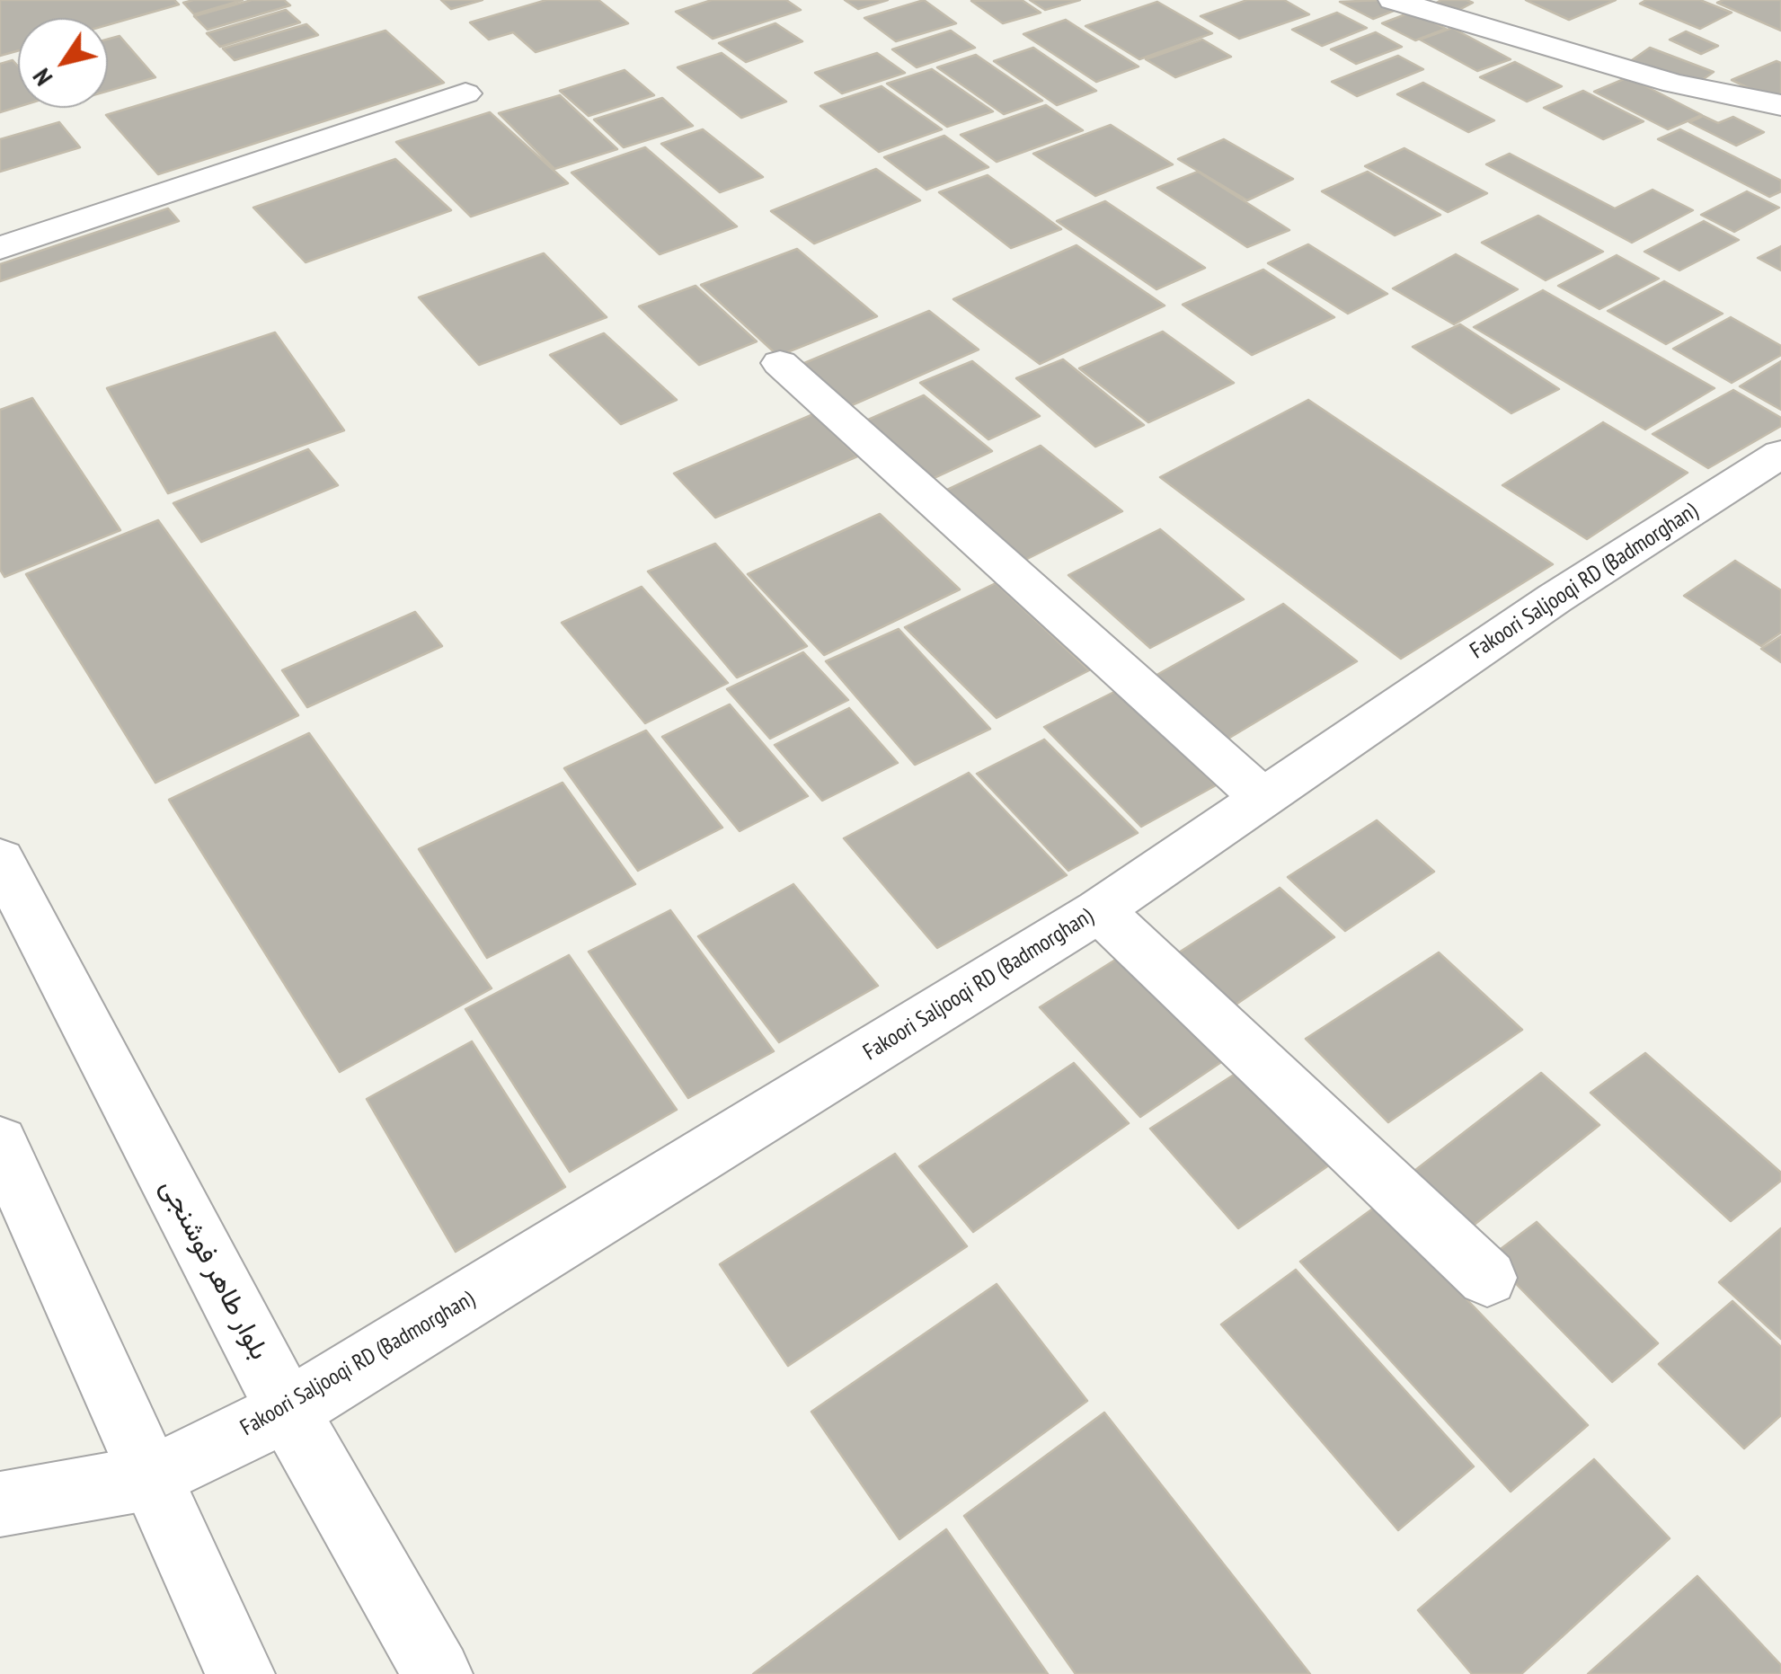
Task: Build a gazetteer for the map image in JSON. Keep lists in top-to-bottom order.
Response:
{
  "streets": {
    "street": ["Fakoori Saljooqi RD (Badmorghan)", "بلوار طاهر فوشنجی"]
  },
  "crossings": [
    ["Fakoori Saljooqi RD (Badmorghan)", "بلوار طاهر فوشنجی"]
  ],
  "north": "bottom left"
}
